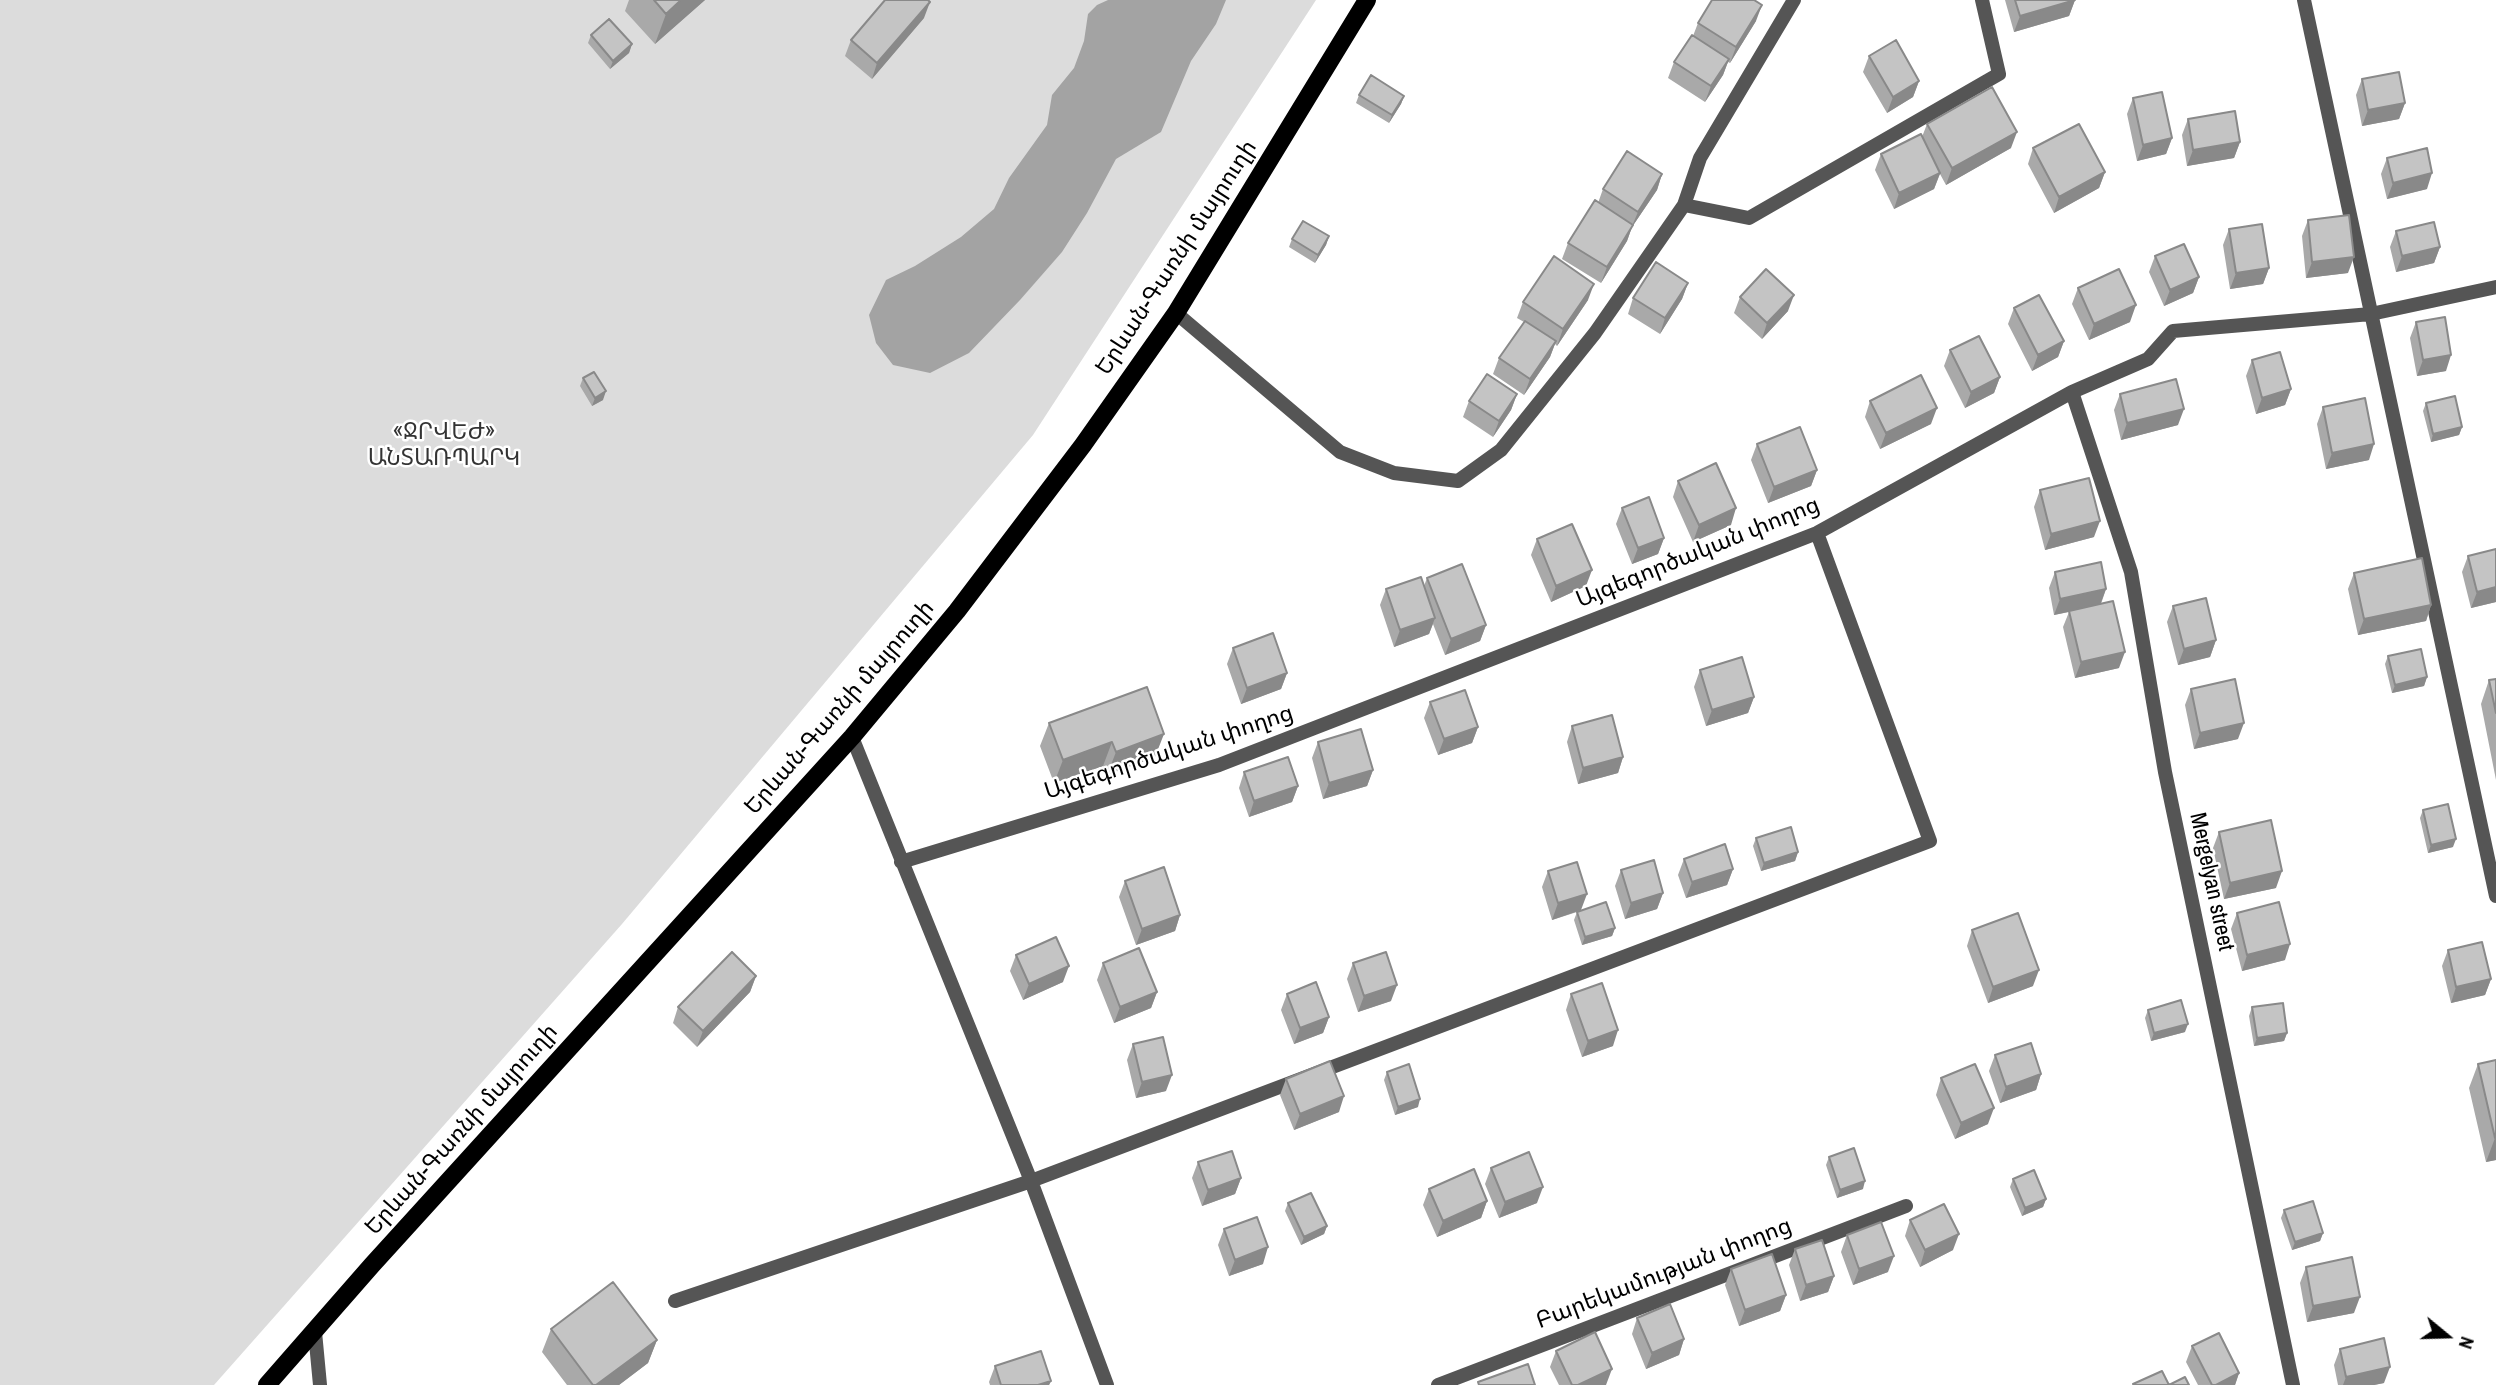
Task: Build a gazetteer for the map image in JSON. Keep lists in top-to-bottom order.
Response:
{
  "streets": {
    "main road": ["Երևան-Գառնի մայրուղի"],
    "street": ["Այգեգործական փողոց", "Mergelyan street", "Բարեկամության փողոց"]
  },
  "crossings": [
    ["Այգեգործական փողոց", "Mergelyan street"]
  ],
  "parks": ["«ՋՐՎԵԺ» ԱՆՏԱՌՊԱՐԿ"],
  "north": "right"
}
